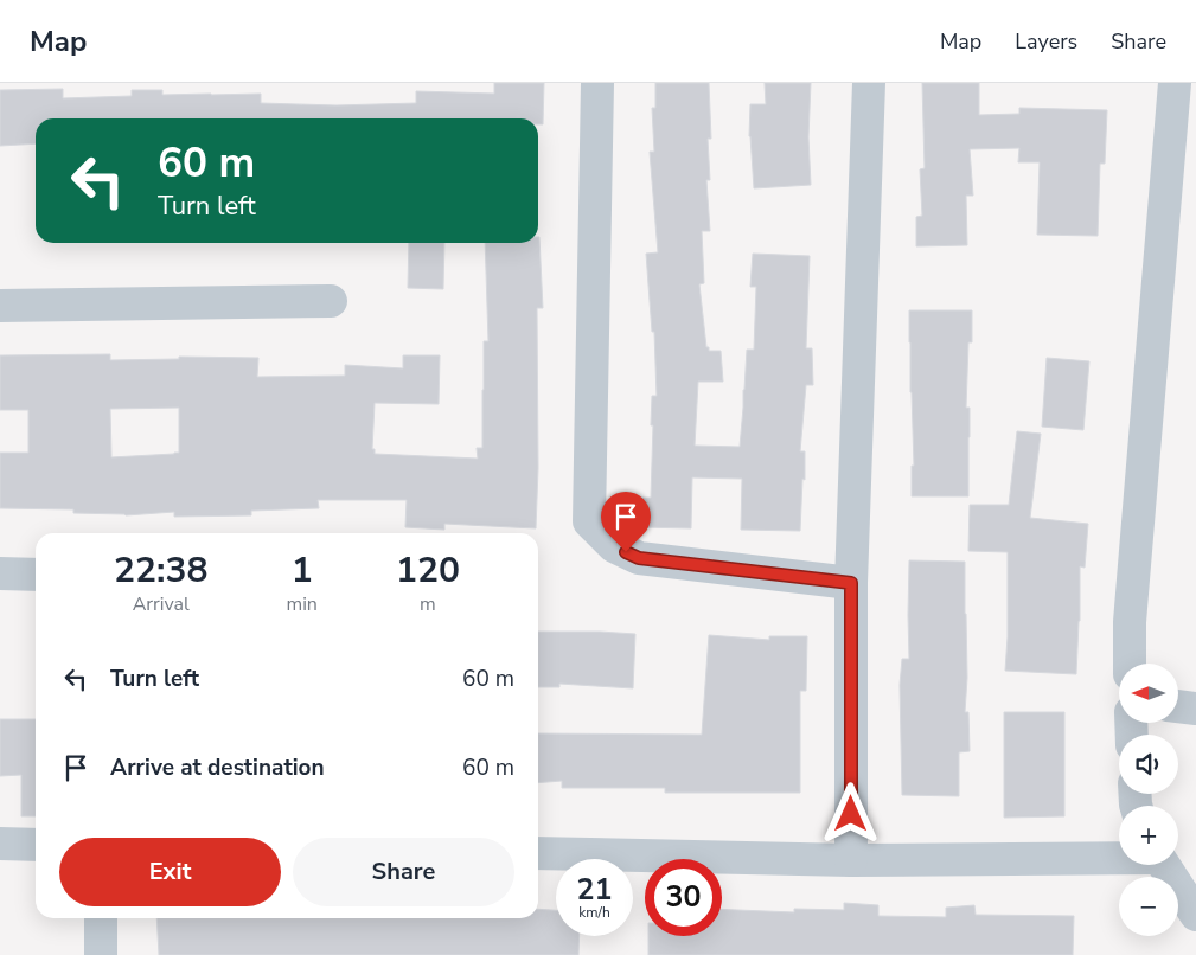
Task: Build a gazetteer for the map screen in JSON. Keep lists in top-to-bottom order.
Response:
{
  "north": "left",
  "page": {
    "header": "Map",
    "nav": ["Map", "Layers", "Share"],
    "turn": ["60 m", "Turn left"],
    "eta": [
      "22:38",
      "Arrival",
      "1",
      "min",
      "120",
      "m"
    ],
    "list": [
      {
        "name": "Turn left",
        "value": "60 m"
      },
      {
        "name": "Arrive at destination",
        "value": "60 m"
      }
    ],
    "map_buttons": ["+", "−"],
    "buttons": ["Exit", "Share"],
    "speed": "21 km/h",
    "limit": "30"
  }
}
